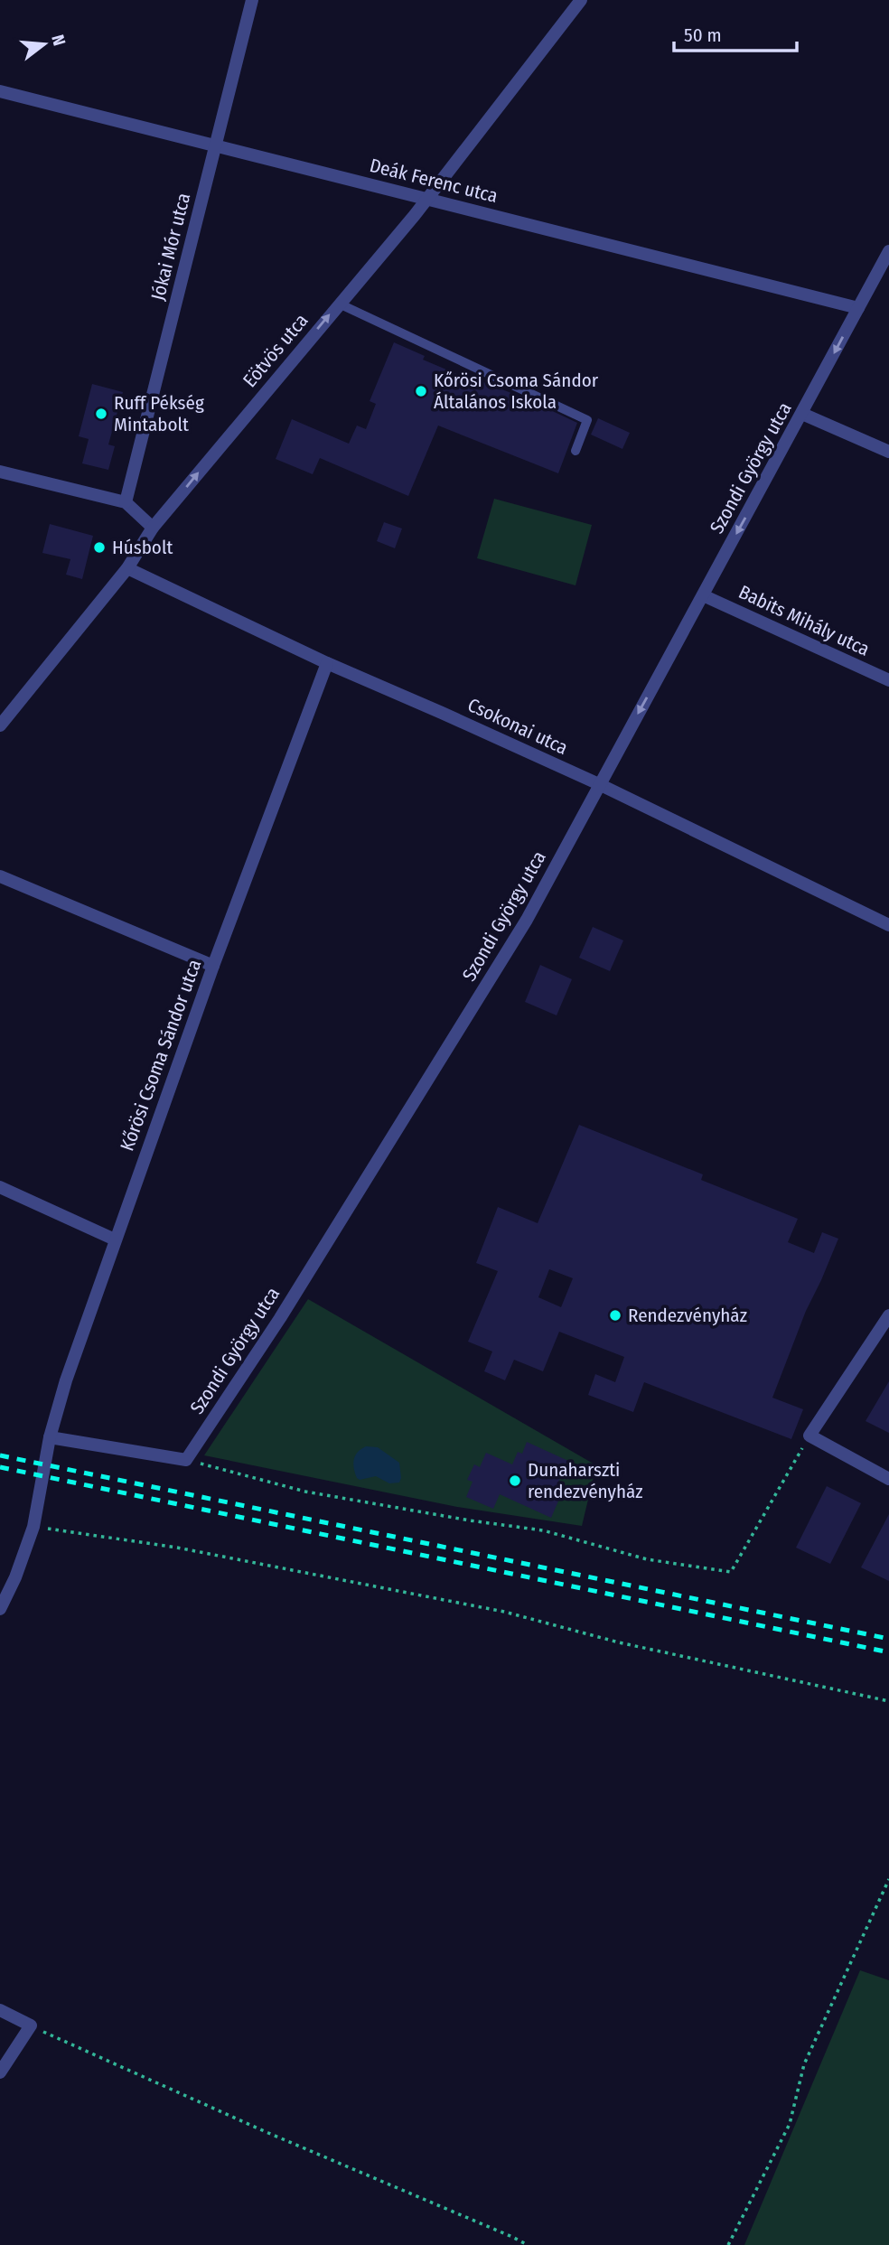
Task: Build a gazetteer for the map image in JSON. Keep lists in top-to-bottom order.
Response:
{
  "streets": {
    "street": [
      "Deák Ferenc utca",
      "Jókai Mór utca",
      "Eötvös utca",
      "Szondi György utca",
      "Babits Mihály utca",
      "Csokonai utca",
      "Kőrösi Csoma Sándor utca"
    ]
  },
  "crossings": [
    ["Deák Ferenc utca", "Jókai Mór utca"],
    ["Deák Ferenc utca", "Eötvös utca"],
    ["Deák Ferenc utca", "Szondi György utca"],
    ["Eötvös utca", "Csokonai utca"],
    ["Szondi György utca", "Babits Mihály utca"],
    ["Szondi György utca", "Csokonai utca"],
    ["Csokonai utca", "Kőrösi Csoma Sándor utca"]
  ],
  "one_way": ["Szondi György utca"],
  "places": [
    "Kőrösi Csoma Sándor Általános Iskola",
    "Ruff Pékség Mintabolt",
    "Húsbolt",
    "Rendezvényház",
    "Dunaharszti rendezvényház"
  ],
  "scale_bar": "50 m",
  "north": "right"
}
